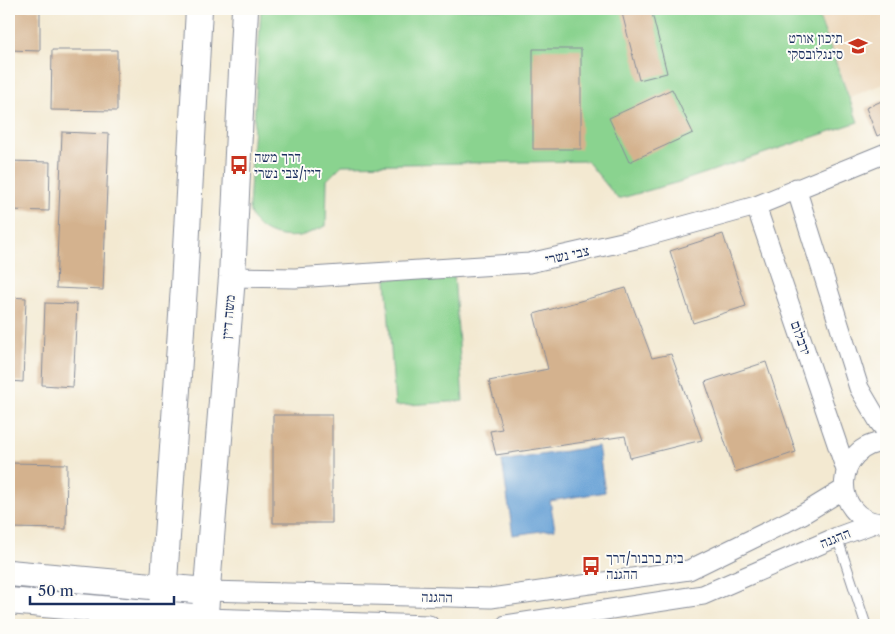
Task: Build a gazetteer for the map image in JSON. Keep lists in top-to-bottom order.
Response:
{
  "streets": {
    "street": [
      "צבי נשרי",
      "משה דיין",
      "ירבלום",
      "ההגנה"
    ]
  },
  "crossings": [
    ["צבי נשרי", "משה דיין"],
    ["צבי נשרי", "ירבלום"],
    ["משה דיין", "ההגנה"]
  ],
  "places": {
    "school or university": ["תיכון אורט סינגלובסקי"],
    "bus stop": ["דרך משה דיין/צבי נשרי", "בית ברבור/דרך ההגנה"]
  },
  "scale_bar": "50 m"
}
